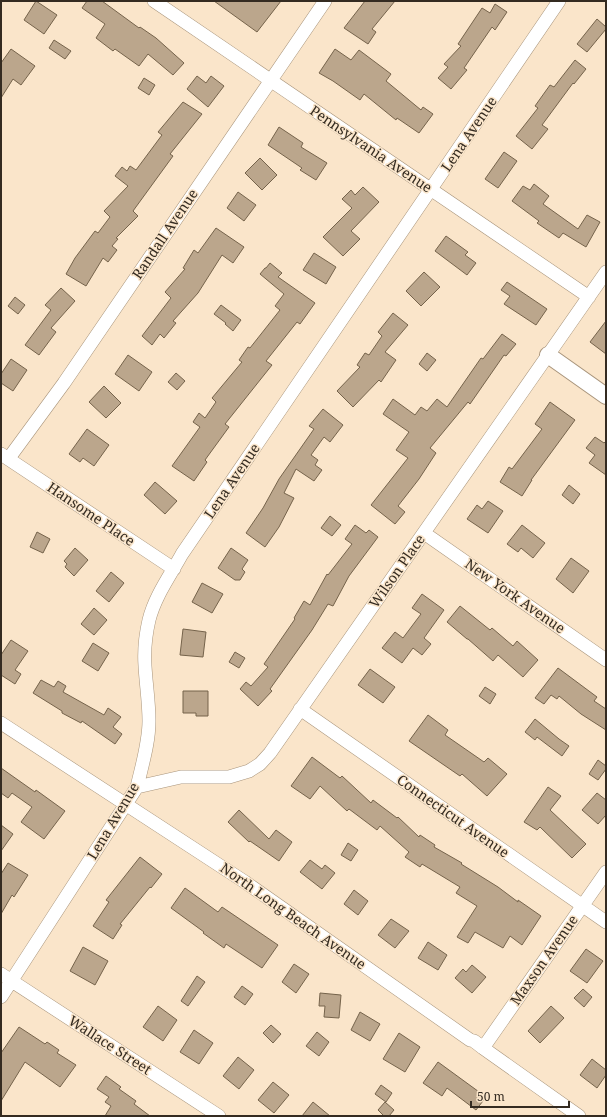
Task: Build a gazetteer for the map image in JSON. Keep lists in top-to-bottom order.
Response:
{
  "streets": {
    "street": [
      "Lena Avenue",
      "Pennsylvania Avenue",
      "Randall Avenue",
      "Hansome Place",
      "Wilson Place",
      "New York Avenue",
      "Connecticut Avenue",
      "North Long Beach Avenue",
      "Maxson Avenue",
      "Wallace Street"
    ]
  },
  "crossings": [
    ["Lena Avenue", "Pennsylvania Avenue"],
    ["Lena Avenue", "Hansome Place"],
    ["Lena Avenue", "Wilson Place"],
    ["Lena Avenue", "North Long Beach Avenue"],
    ["Lena Avenue", "Wallace Street"],
    ["Pennsylvania Avenue", "Randall Avenue"],
    ["Pennsylvania Avenue", "Wilson Place"],
    ["Randall Avenue", "Hansome Place"],
    ["Wilson Place", "New York Avenue"],
    ["Wilson Place", "Connecticut Avenue"],
    ["Connecticut Avenue", "Maxson Avenue"],
    ["North Long Beach Avenue", "Maxson Avenue"]
  ],
  "scale_bar": "50 m"
}
